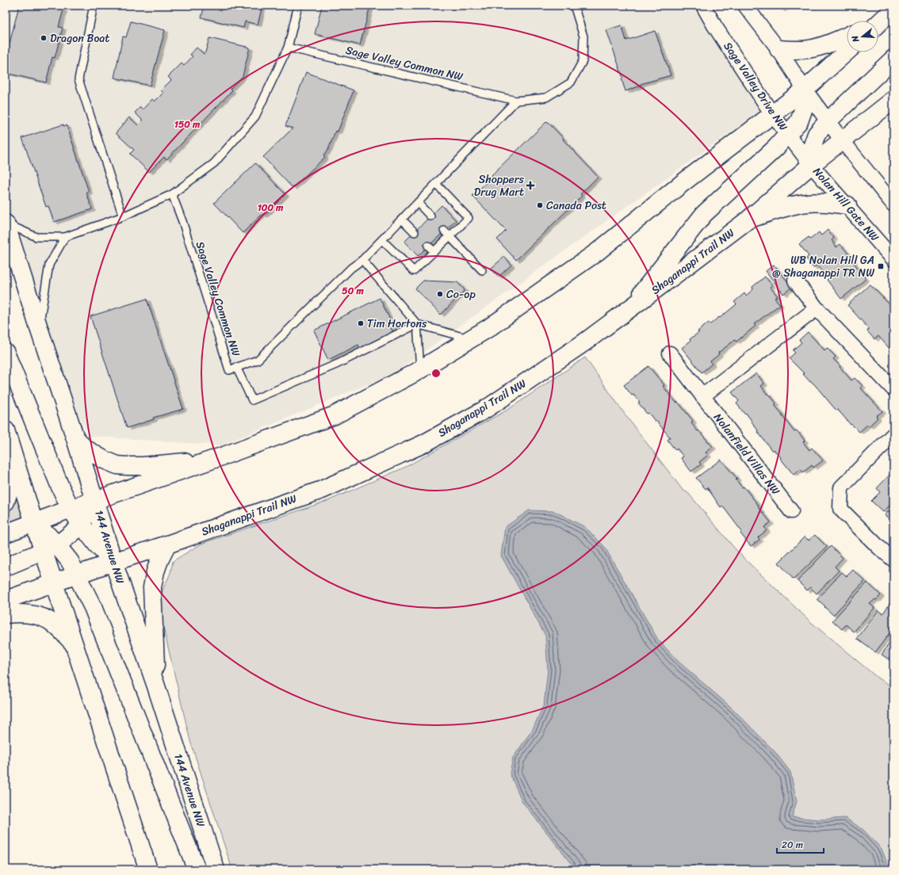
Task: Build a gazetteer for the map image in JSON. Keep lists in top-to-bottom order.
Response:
{
  "streets": {
    "main road": ["Shaganappi Trail NW", "144 Avenue NW"],
    "street": ["Sage Valley Drive NW", "Nolan Hill Gate NW", "Nolanfield Villas NW"],
    "lane": ["Sage Valley Common NW"]
  },
  "crossings": [
    ["Sage Valley Drive NW", "Nolan Hill Gate NW"],
    ["Sage Valley Drive NW", "Shaganappi Trail NW"],
    ["Nolan Hill Gate NW", "Shaganappi Trail NW"],
    ["Shaganappi Trail NW", "144 Avenue NW"]
  ],
  "places": {
    "other": [
      "Dragon Boat",
      "Canada Post",
      "Co-op",
      "Tim Hortons"
    ],
    "health": ["Shoppers Drug Mart"],
    "transit": ["WB Nolan Hill GA @ Shaganappi TR NW"]
  },
  "scale_bar": "20 m",
  "north": "left",
  "rings": ["150 m", "100 m", "50 m"]
}
